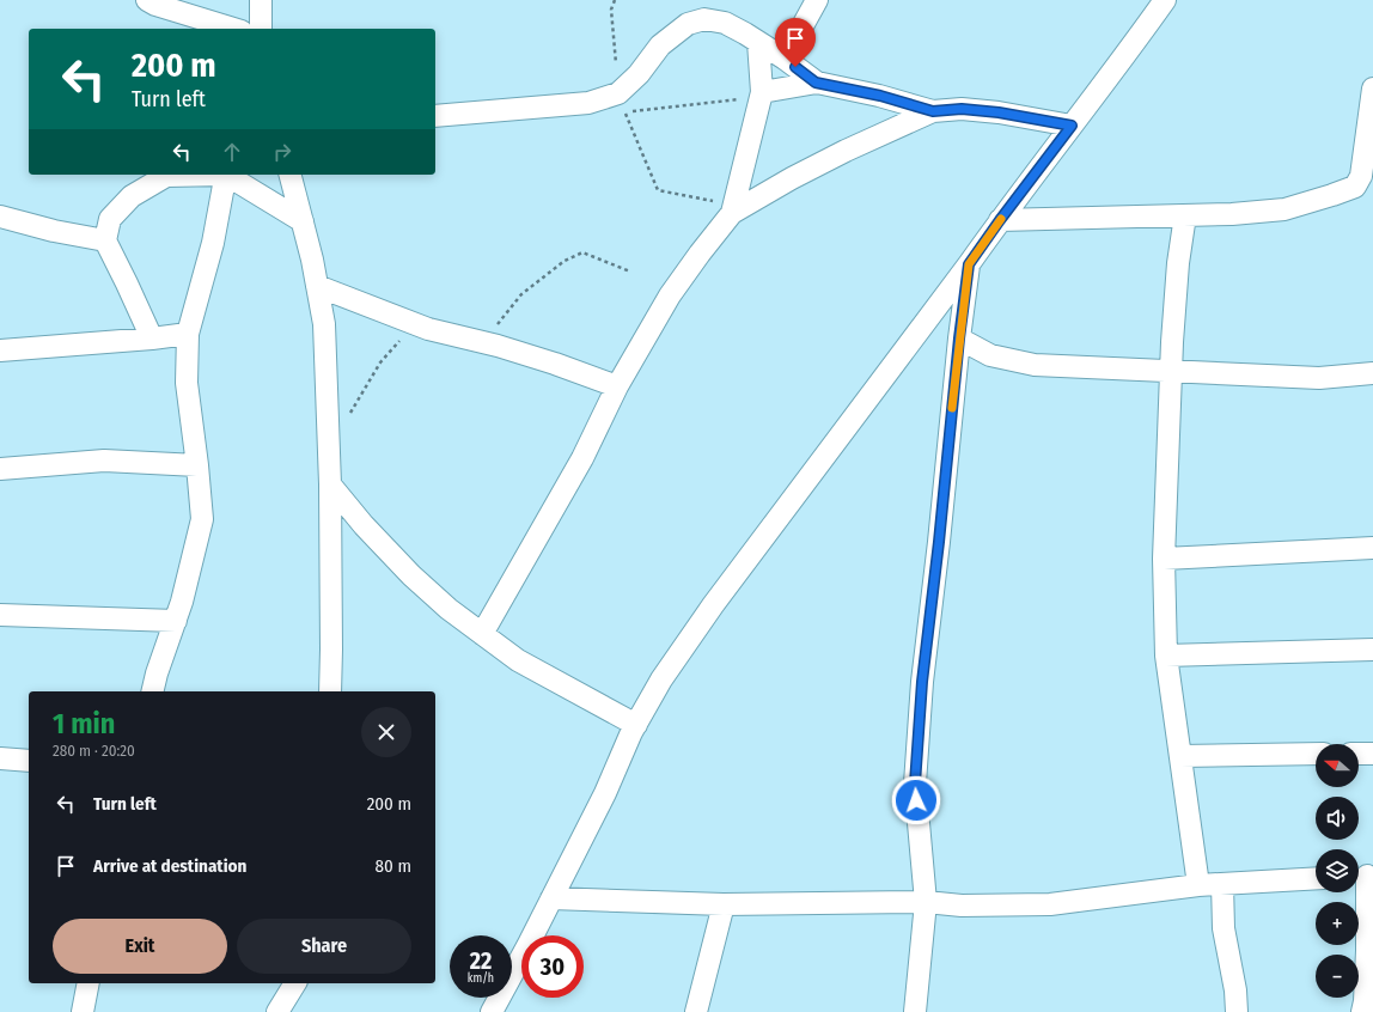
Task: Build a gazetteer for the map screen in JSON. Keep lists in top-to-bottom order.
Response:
{
  "north": "left",
  "page": {
    "turn": ["200 m", "Turn left"],
    "heading": ["1 min", "280 m · 20:20"],
    "map_buttons": ["+", "−"],
    "list": [
      {
        "name": "Turn left",
        "value": "200 m"
      },
      {
        "name": "Arrive at destination",
        "value": "80 m"
      }
    ],
    "buttons": ["Exit", "Share"],
    "speed": "22 km/h",
    "limit": "30"
  }
}
